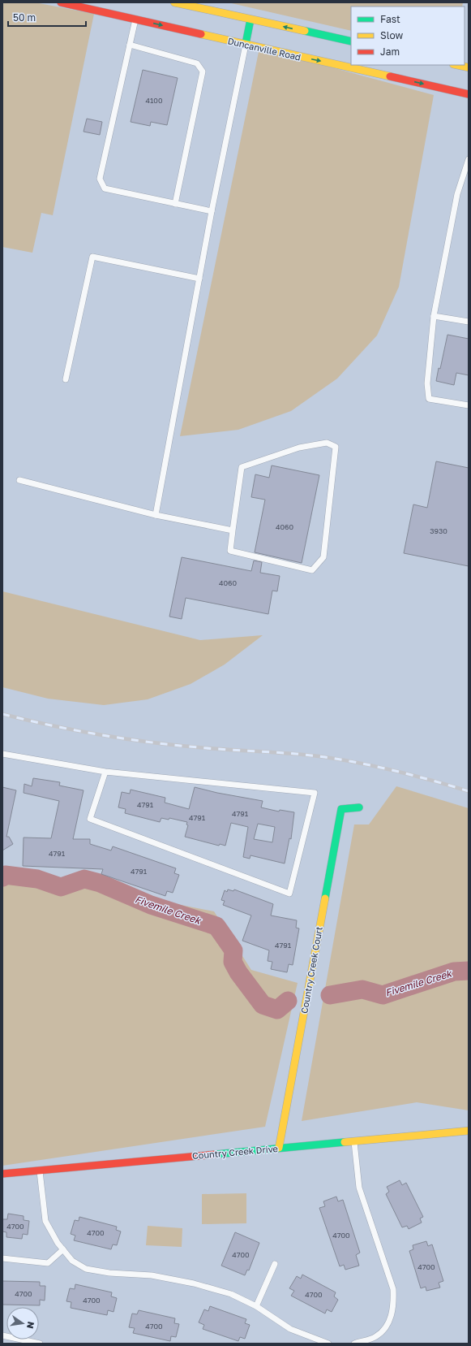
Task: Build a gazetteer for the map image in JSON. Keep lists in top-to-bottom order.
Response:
{
  "streets": {
    "street": ["Duncanville Road", "Country Creek Court", "Country Creek Drive"]
  },
  "crossings": [
    ["Country Creek Court", "Country Creek Drive"]
  ],
  "water": ["Fivemile Creek"],
  "house_numbers": [
    "4100",
    "4060",
    "3930",
    "4060",
    "4791",
    "4791",
    "4791",
    "4791",
    "4791",
    "4791",
    "4700",
    "4700",
    "4700",
    "4700",
    "4700",
    "4700",
    "4700",
    "4700",
    "4700"
  ],
  "legend": ["Fast", "Slow", "Jam"],
  "scale_bar": "50 m",
  "north": "right"
}
